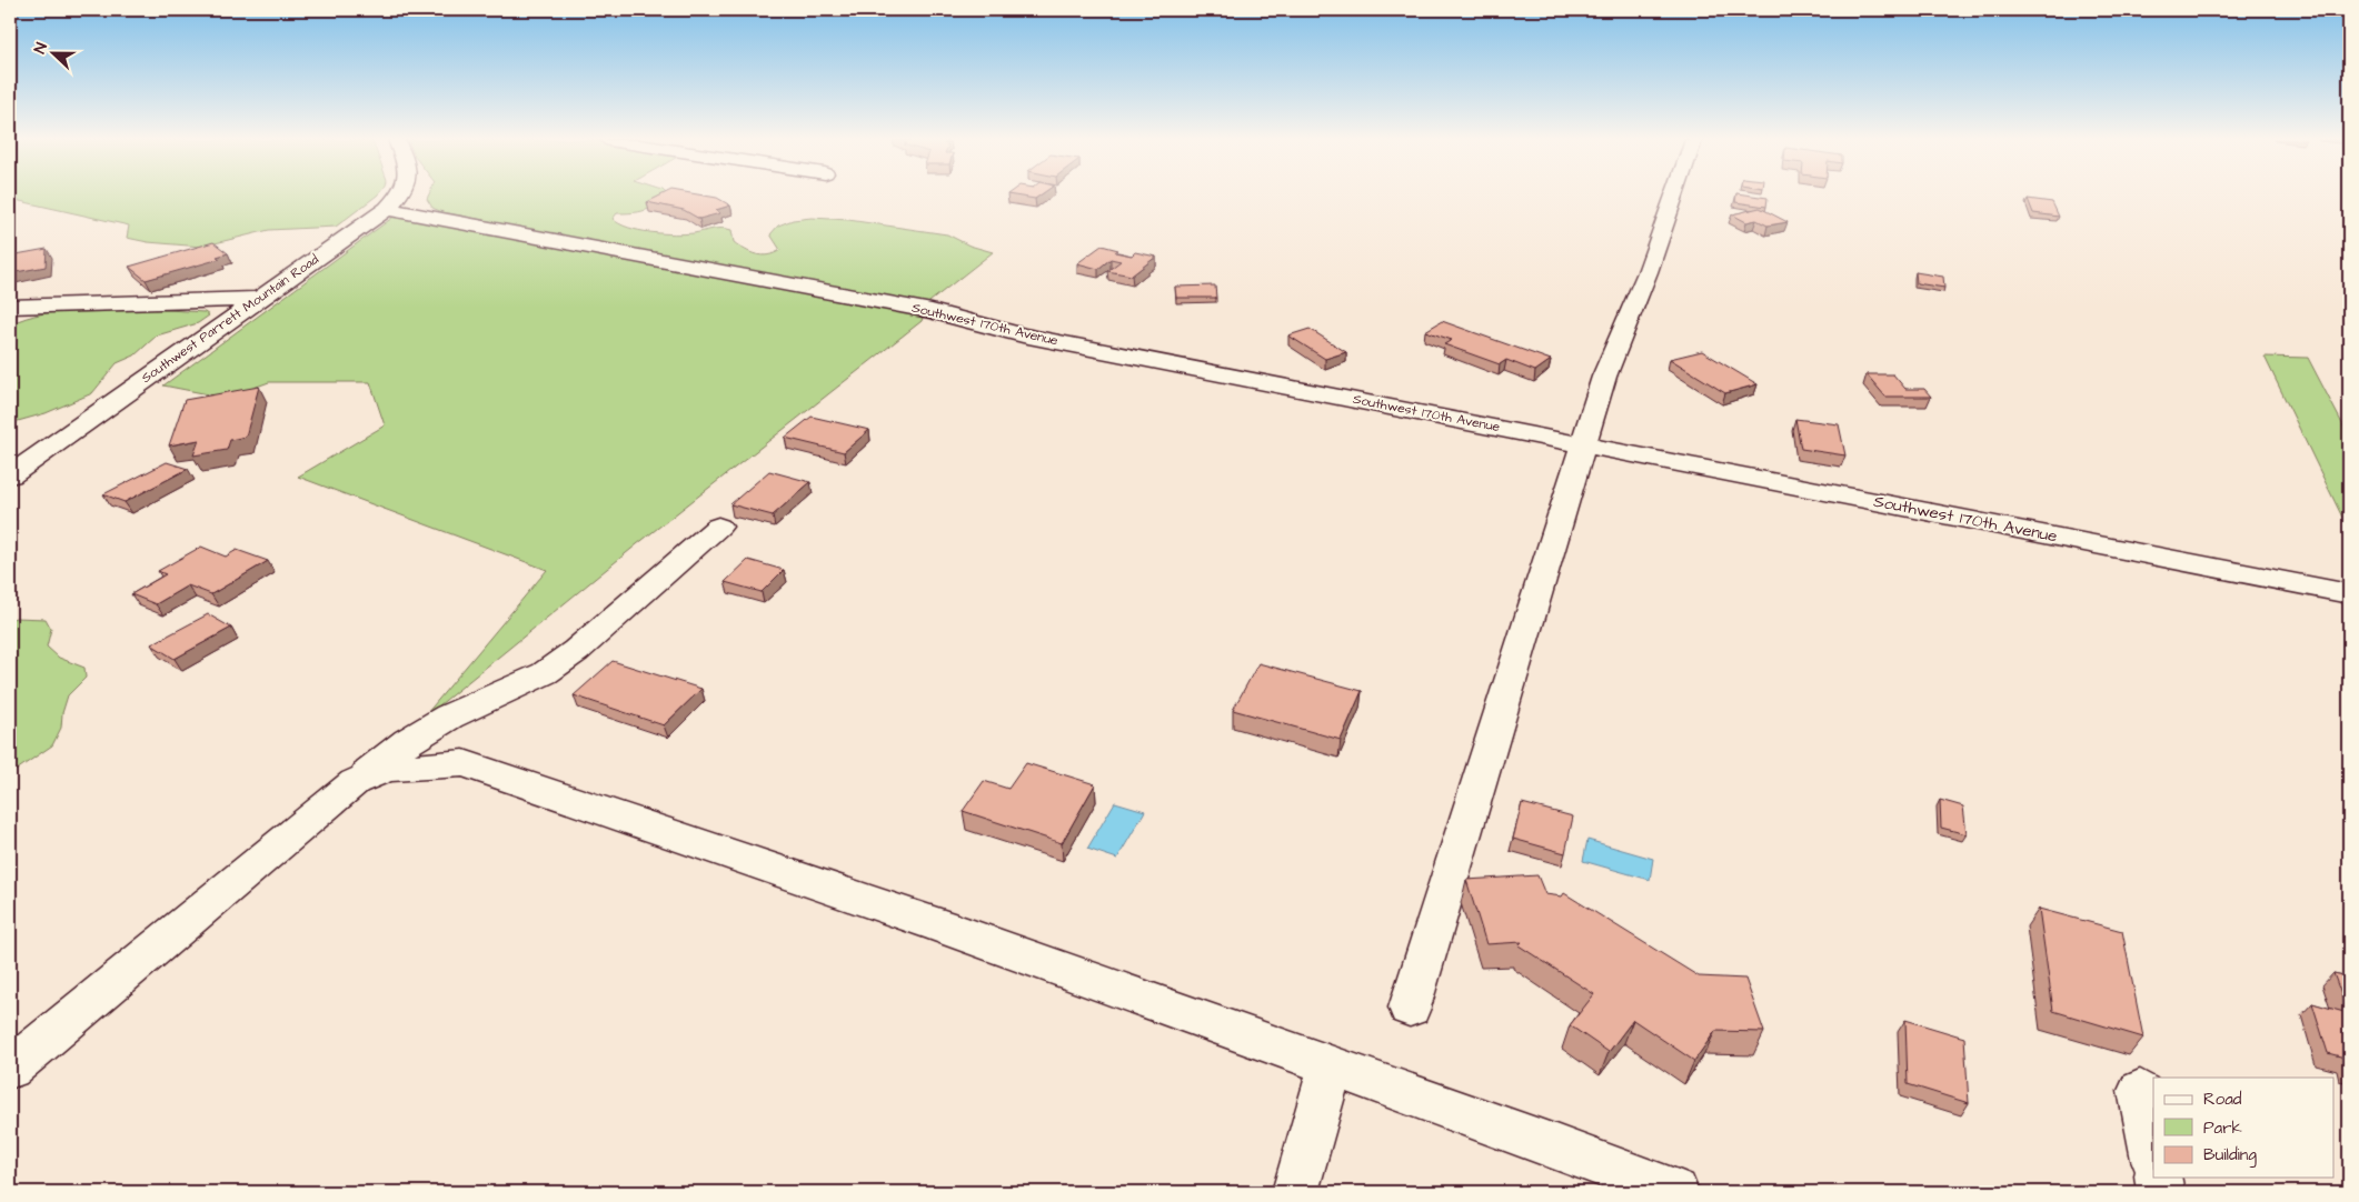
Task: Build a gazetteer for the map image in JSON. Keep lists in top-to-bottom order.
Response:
{
  "streets": {
    "street": ["Southwest Parrett Mountain Road", "Southwest 170th Avenue"]
  },
  "crossings": [
    ["Southwest Parrett Mountain Road", "Southwest 170th Avenue"]
  ],
  "legend": ["Road", "Park", "Building"],
  "north": "left"
}
